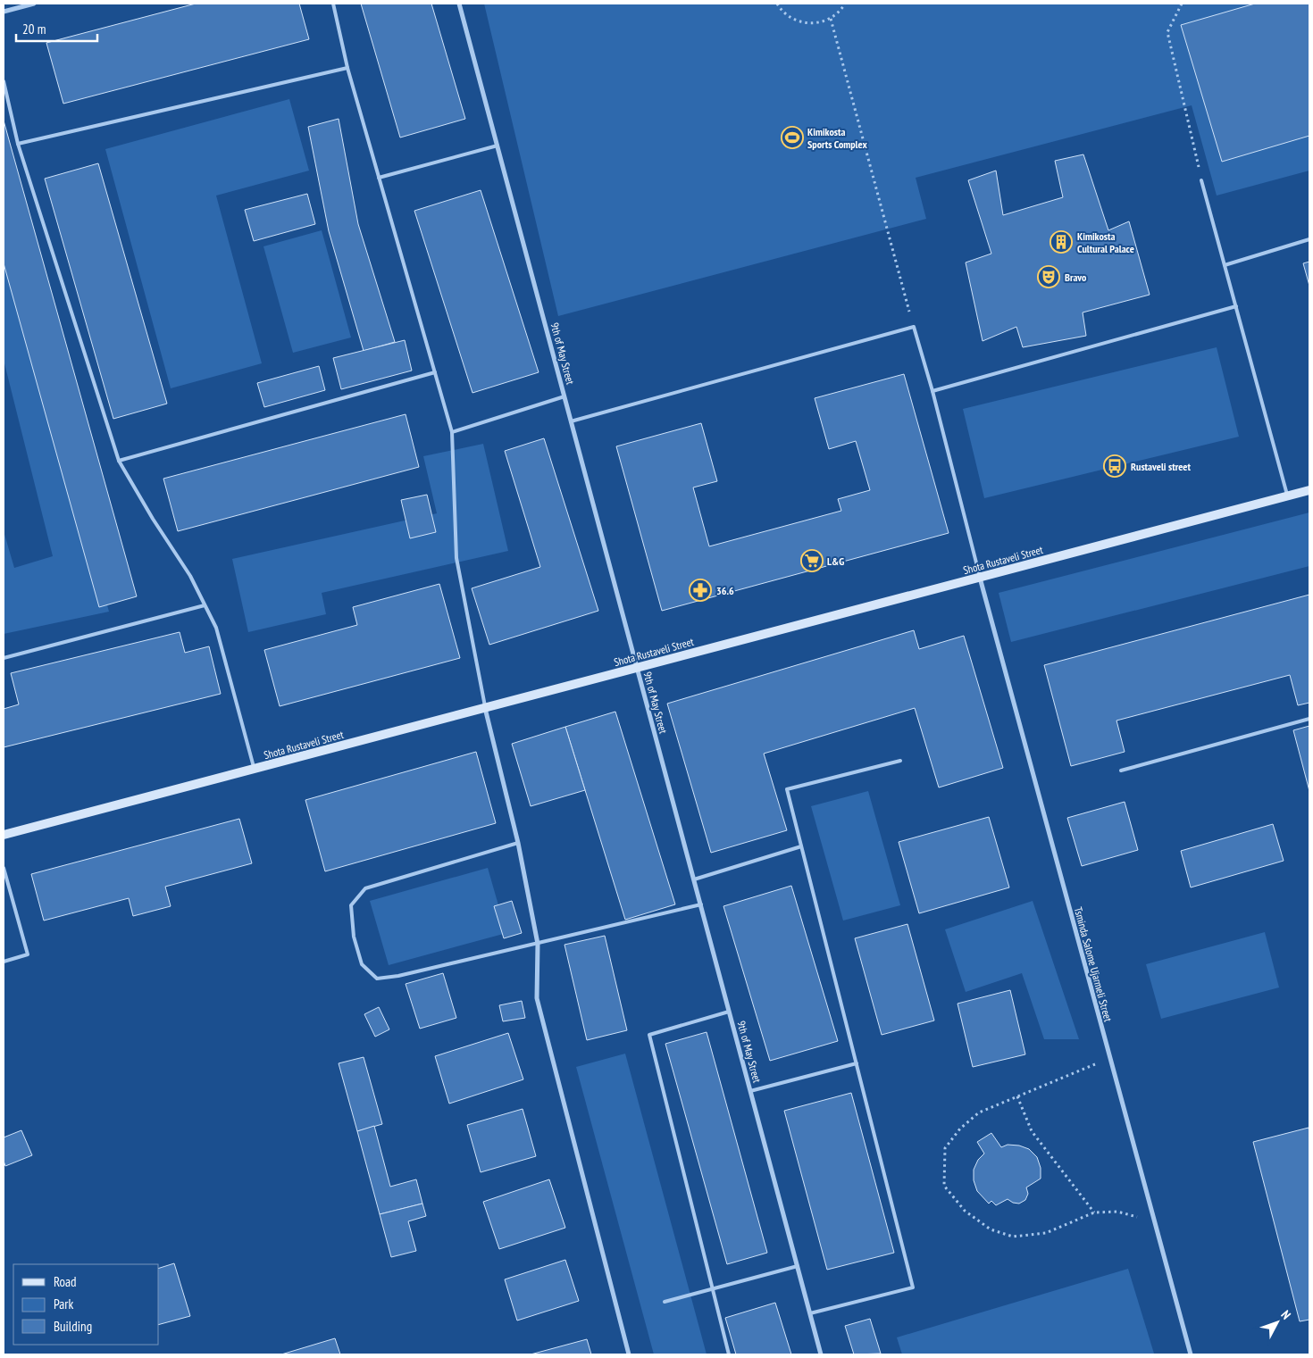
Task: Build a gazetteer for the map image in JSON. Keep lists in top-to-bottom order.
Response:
{
  "streets": {
    "street": ["9th of May Street", "Shota Rustaveli Street", "Tsminda Salome Ujarmeli Street"]
  },
  "crossings": [
    ["9th of May Street", "Shota Rustaveli Street"],
    ["Shota Rustaveli Street", "Tsminda Salome Ujarmeli Street"]
  ],
  "places": {
    "sports": ["Kimikosta Sports Complex"],
    "building": ["Kimikosta Cultural Palace"],
    "theatre": ["Bravo"],
    "bus stop": ["Rustaveli street"],
    "supermarket": ["L&G"],
    "pharmacy": ["36.6"]
  },
  "legend": ["Road", "Park", "Building"],
  "scale_bar": "20 m",
  "north": "top right"
}
